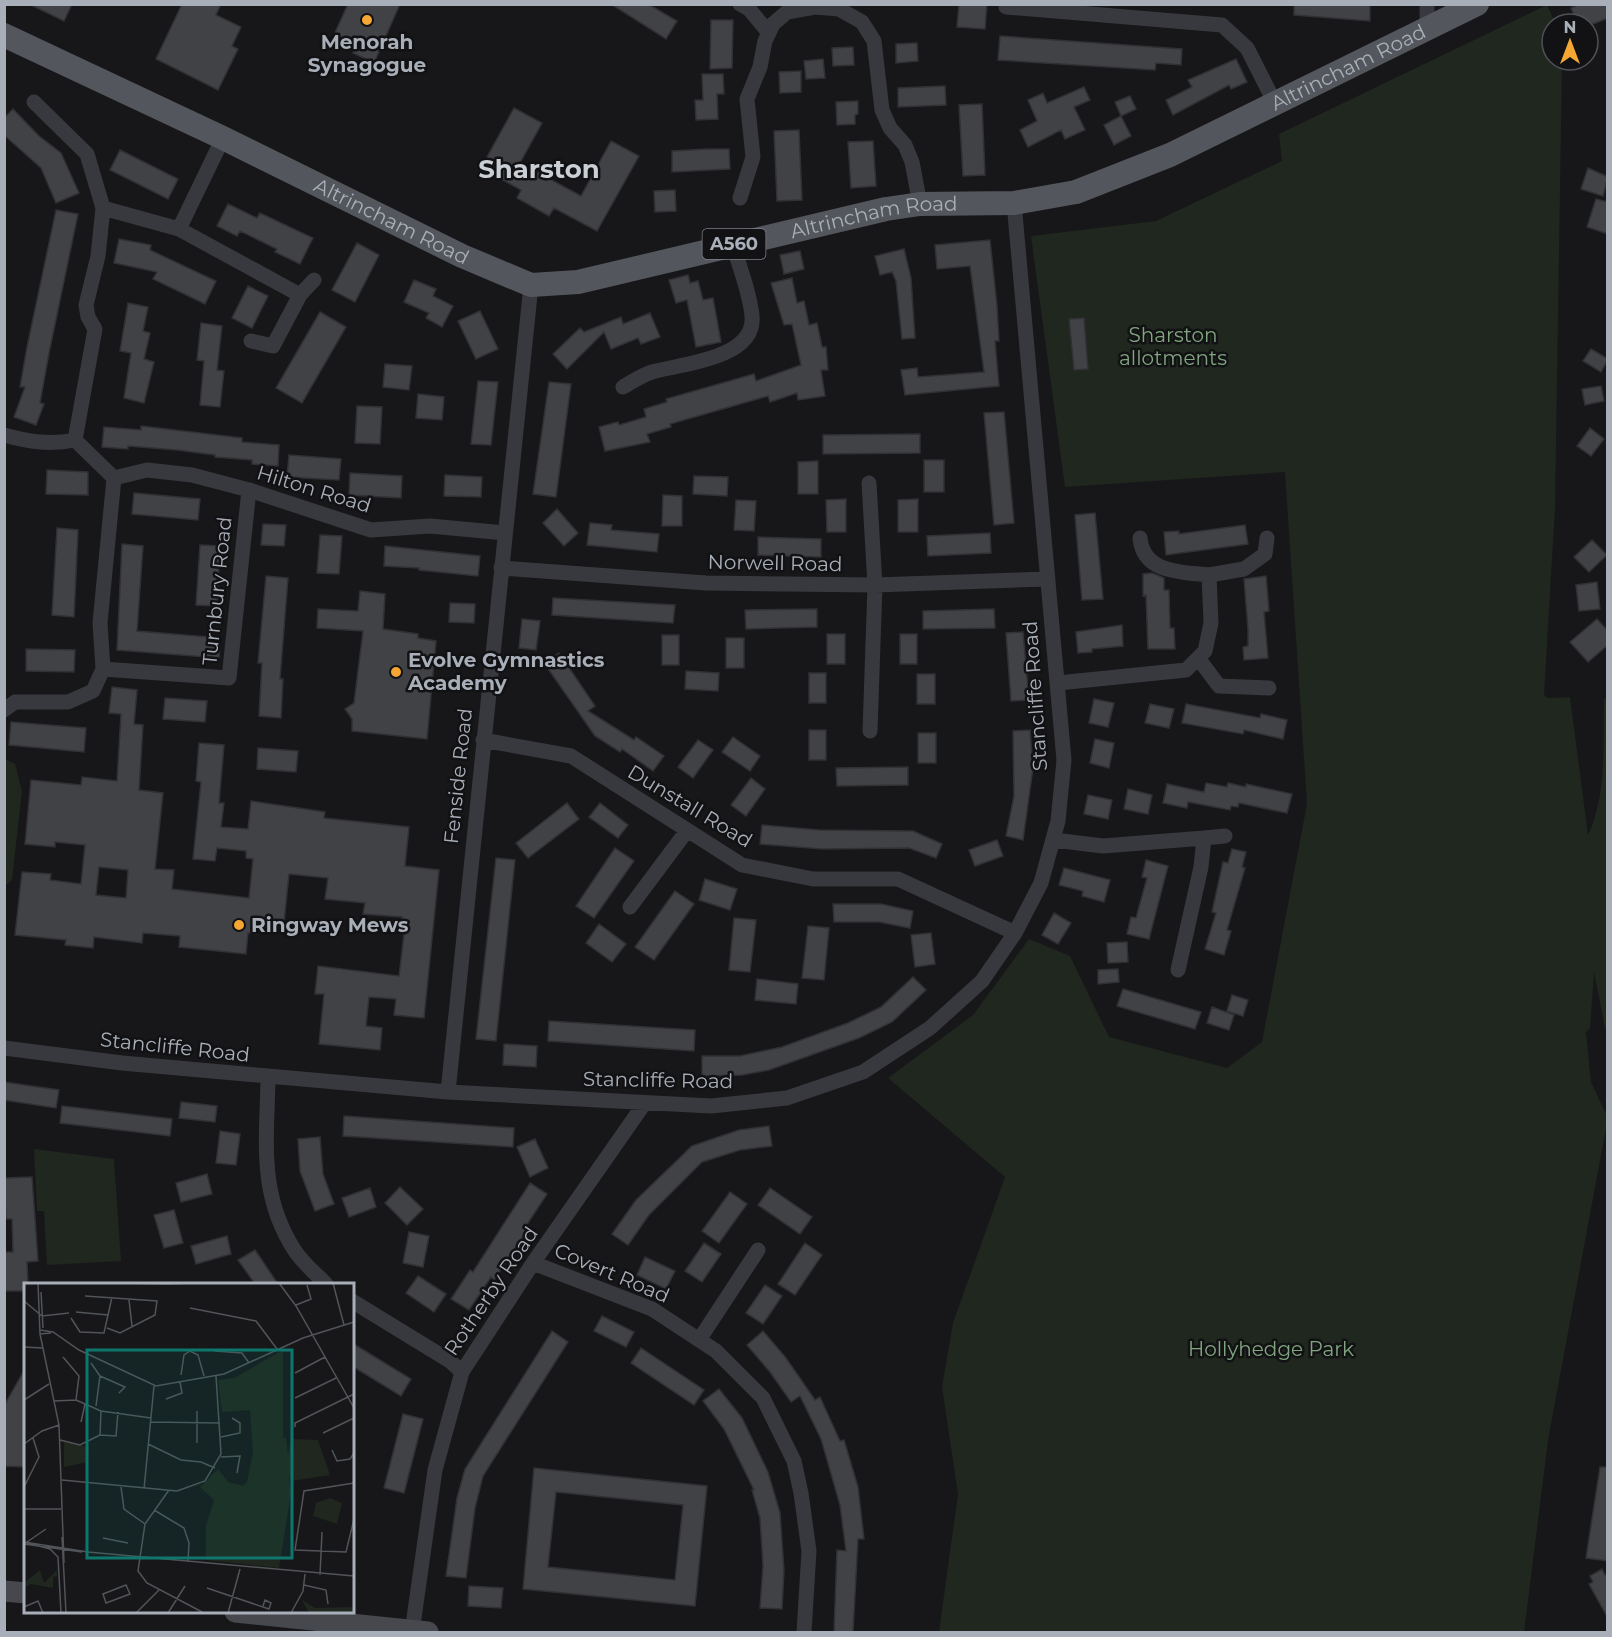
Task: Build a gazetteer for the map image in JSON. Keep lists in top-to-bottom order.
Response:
{
  "streets": {
    "main road": ["Altrincham Road", "A560"],
    "street": [
      "Hilton Road",
      "Norwell Road",
      "Turnbury Road",
      "Stancliffe Road",
      "Fenside Road",
      "Dunstall Road",
      "Covert Road",
      "Rotherby Road"
    ]
  },
  "crossings": [
    ["Altrincham Road", "Stancliffe Road"],
    ["Altrincham Road", "Fenside Road"],
    ["Hilton Road", "Turnbury Road"],
    ["Hilton Road", "Fenside Road"],
    ["Norwell Road", "Stancliffe Road"],
    ["Norwell Road", "Fenside Road"],
    ["Stancliffe Road", "Fenside Road"],
    ["Stancliffe Road", "Dunstall Road"],
    ["Stancliffe Road", "Rotherby Road"],
    ["Fenside Road", "Dunstall Road"],
    ["Covert Road", "Rotherby Road"]
  ],
  "districts": ["Sharston"],
  "parks": ["Sharston allotments", "Hollyhedge Park"],
  "places": ["Menorah Synagogue", "Evolve Gymnastics Academy", "Ringway Mews"],
  "north": "top"
}
